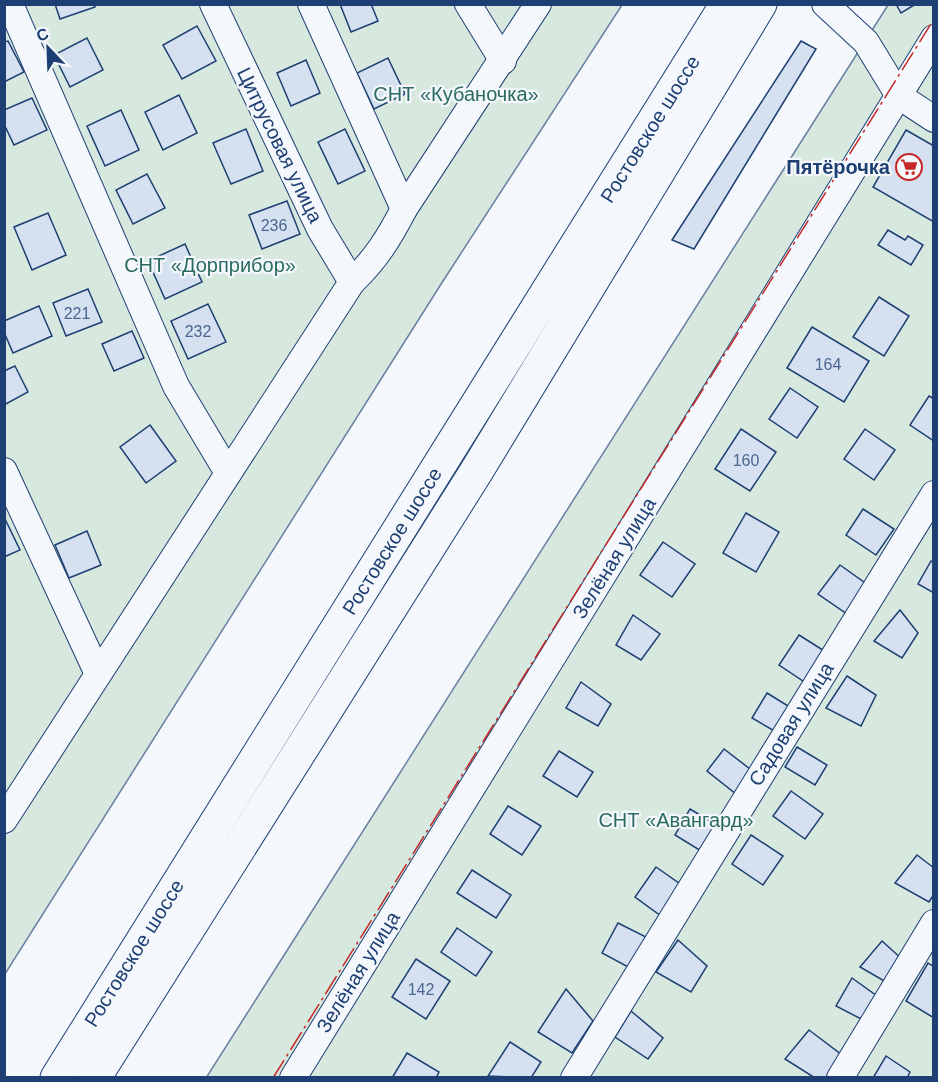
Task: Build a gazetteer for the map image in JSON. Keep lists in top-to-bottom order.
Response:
{
  "streets": {
    "highway": ["Ростовское шоссе"],
    "street": ["Цитрусовая улица", "Зелёная улица", "Садовая улица"]
  },
  "parks": ["СНТ «Кубаночка»", "СНТ «Дорприбор»", "СНТ «Авангард»"],
  "places": {
    "supermarket": ["Пятёрочка"]
  },
  "house_numbers": [
    "236",
    "221",
    "232",
    "164",
    "160",
    "142"
  ],
  "north": "top left"
}
